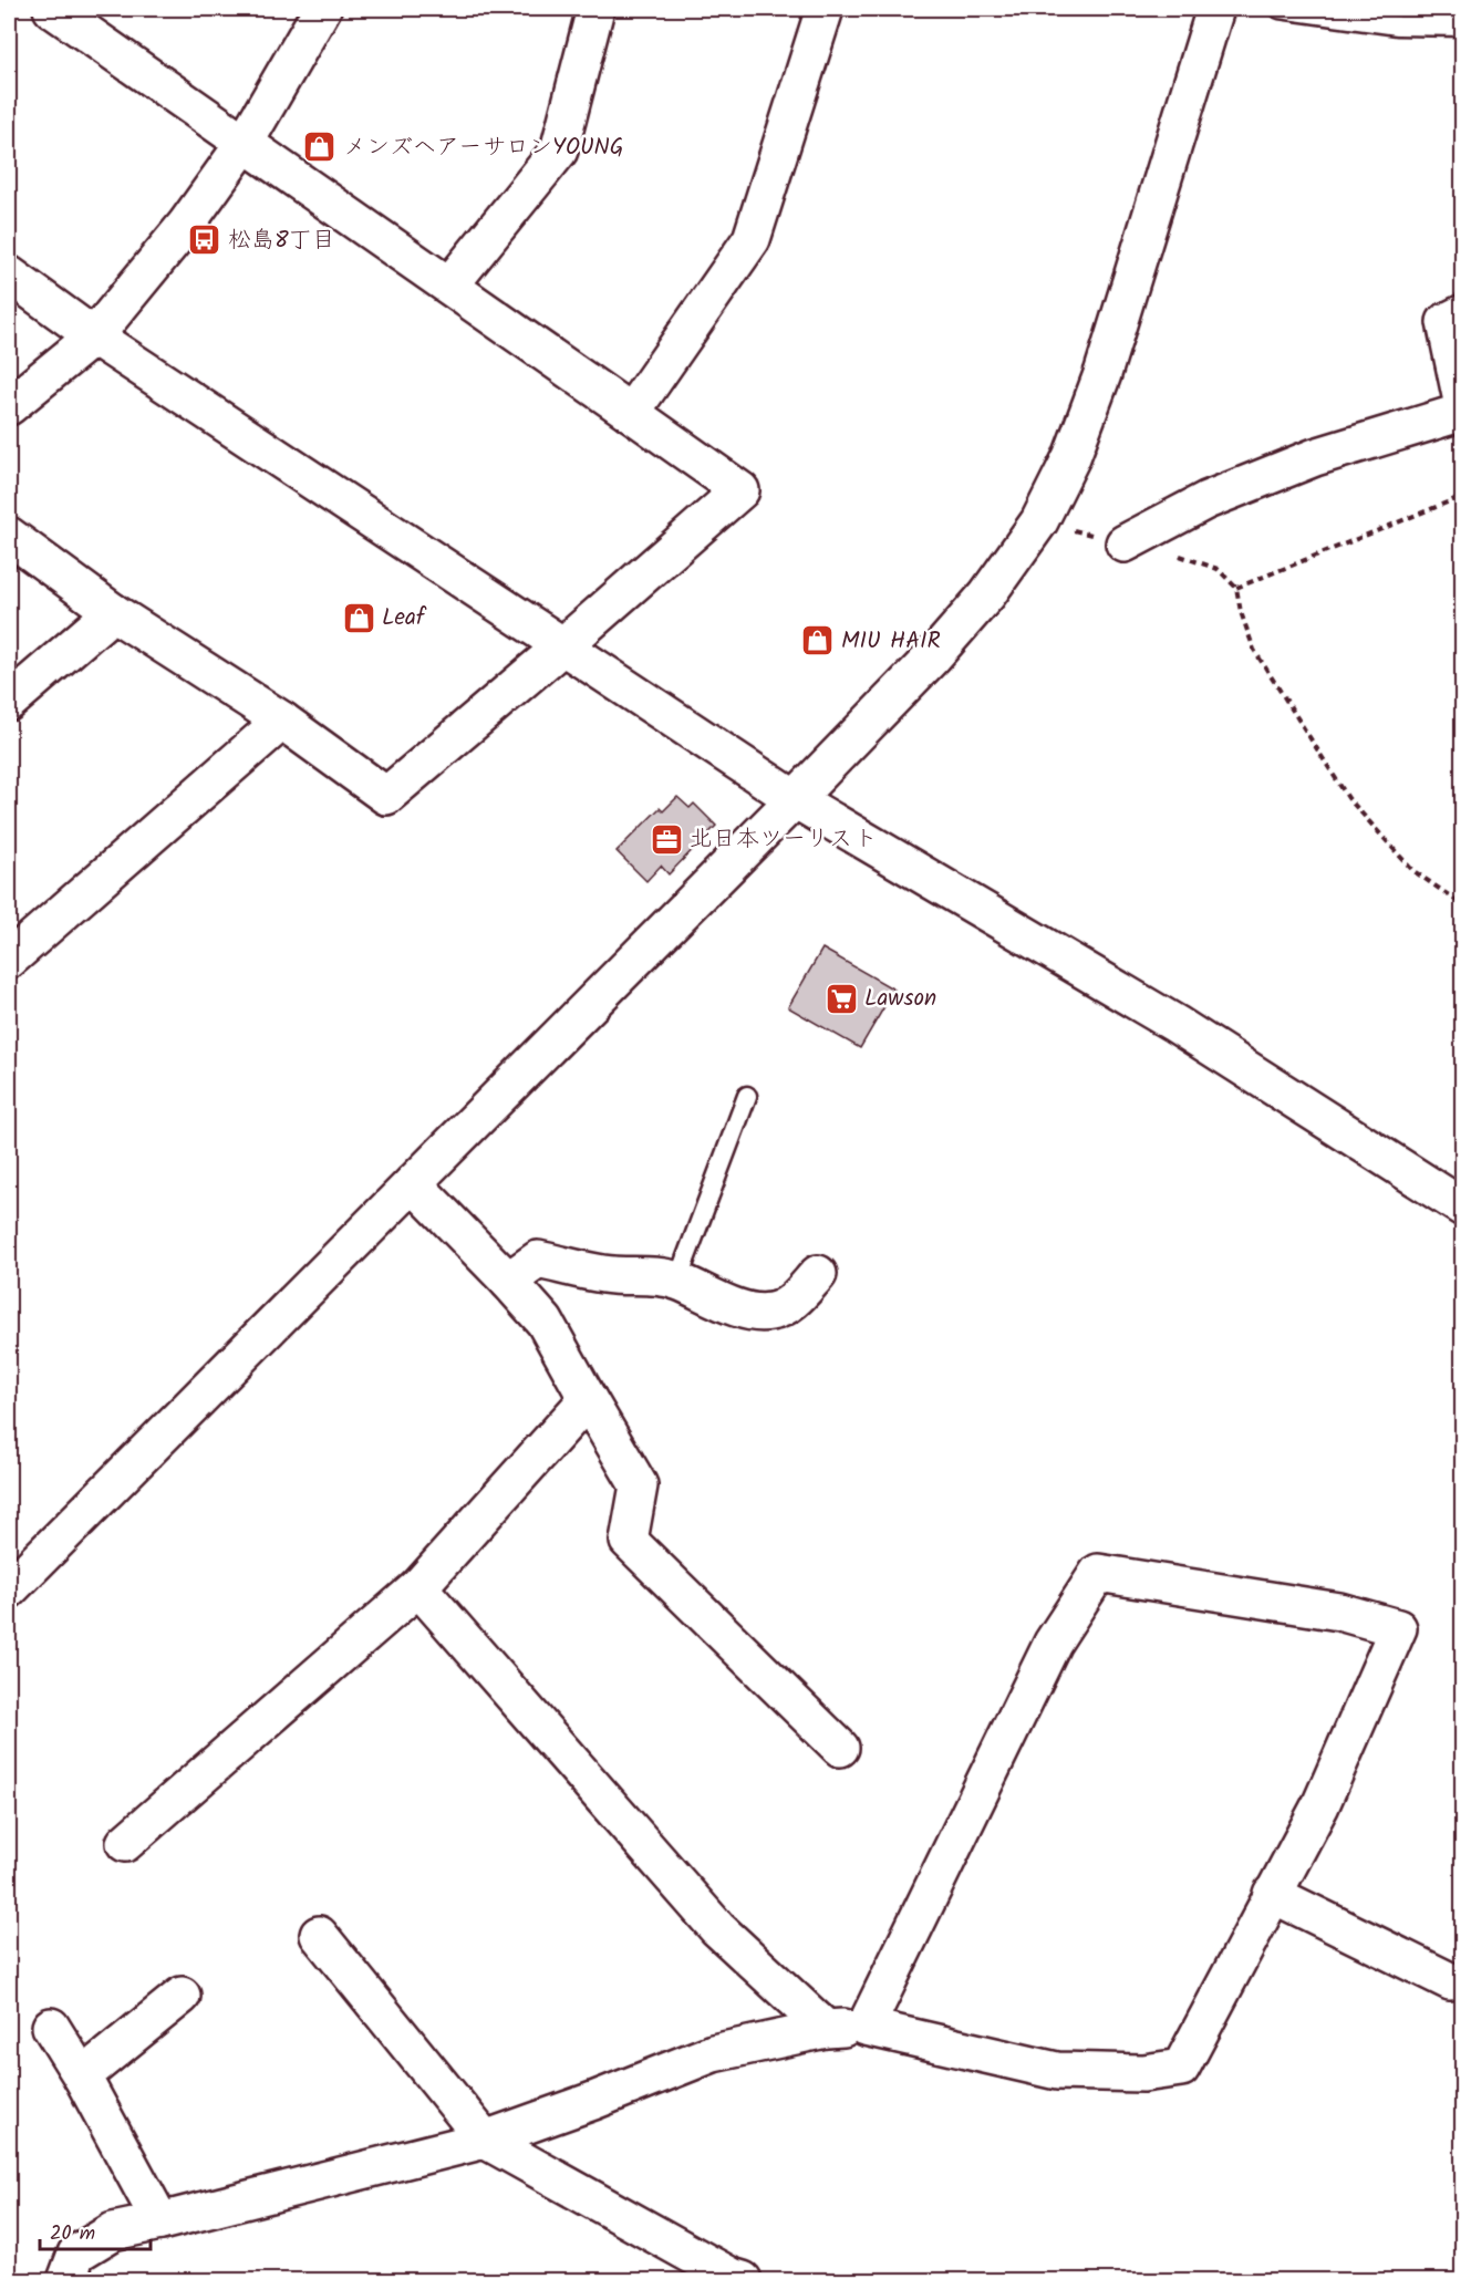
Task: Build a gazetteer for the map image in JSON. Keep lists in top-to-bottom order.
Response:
{
  "places": {
    "shop": ["メンズヘアーサロンYOUNG", "Leaf", "MIU HAIR"],
    "bus stop": ["松島8丁目"],
    "office": ["北日本ツーリスト"],
    "supermarket": ["Lawson"]
  },
  "scale_bar": "20 m"
}
